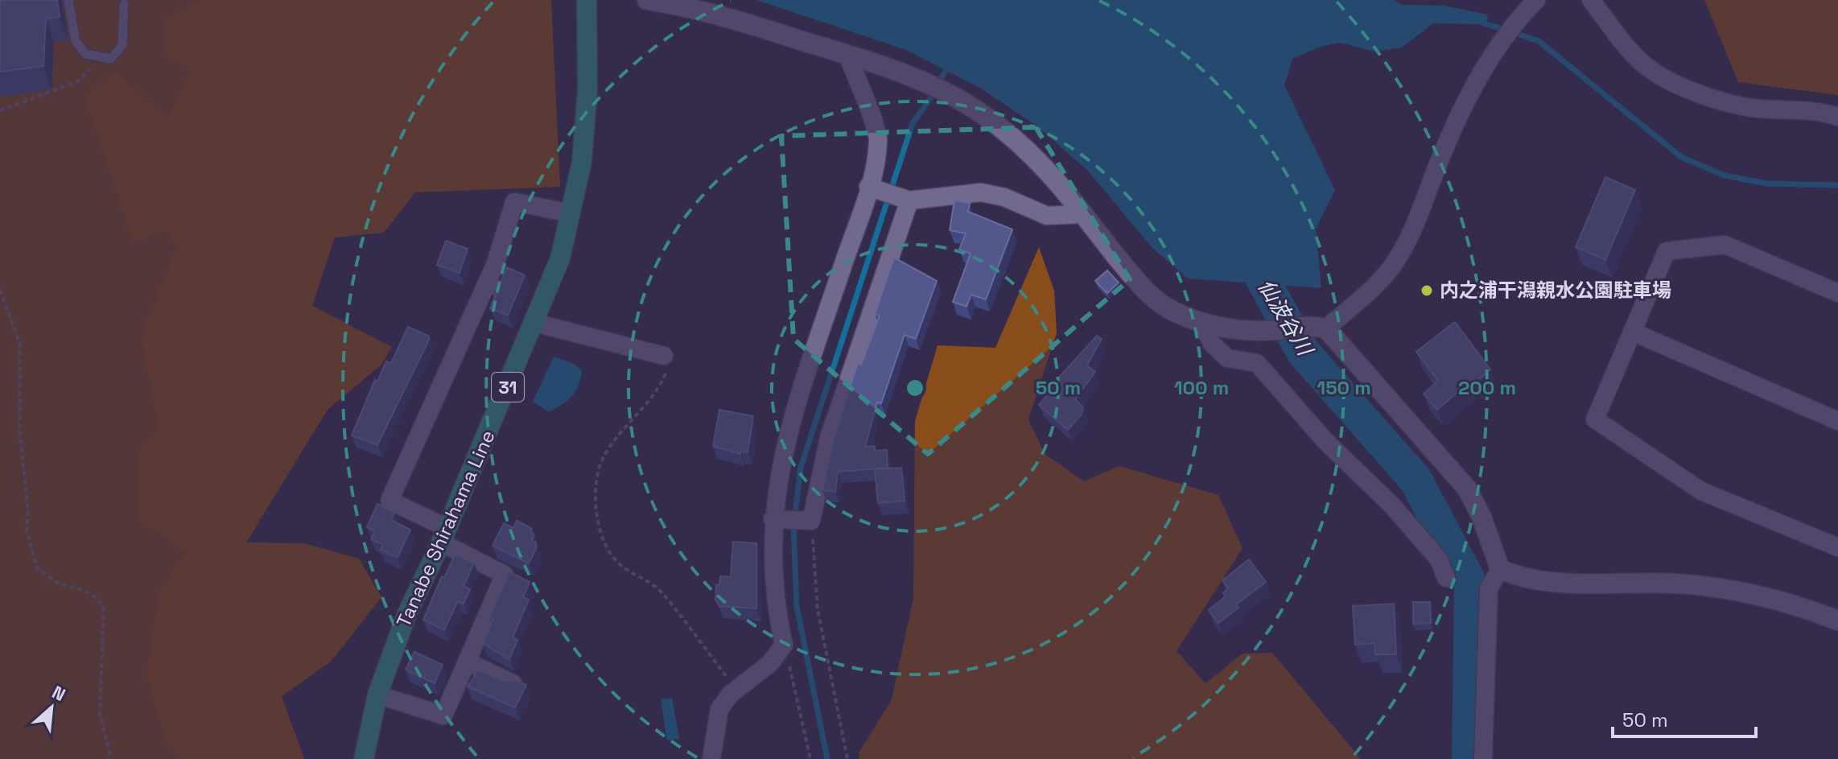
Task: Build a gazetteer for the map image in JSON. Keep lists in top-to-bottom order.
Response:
{
  "streets": {
    "main road": ["31", "Tanabe Shirahama Line"]
  },
  "water": ["仙波谷川"],
  "places": ["内之浦干潟親水公園駐車場"],
  "scale_bar": "50 m",
  "north": "top right",
  "rings": [
    "50 m",
    "100 m",
    "150 m",
    "200 m"
  ]
}
